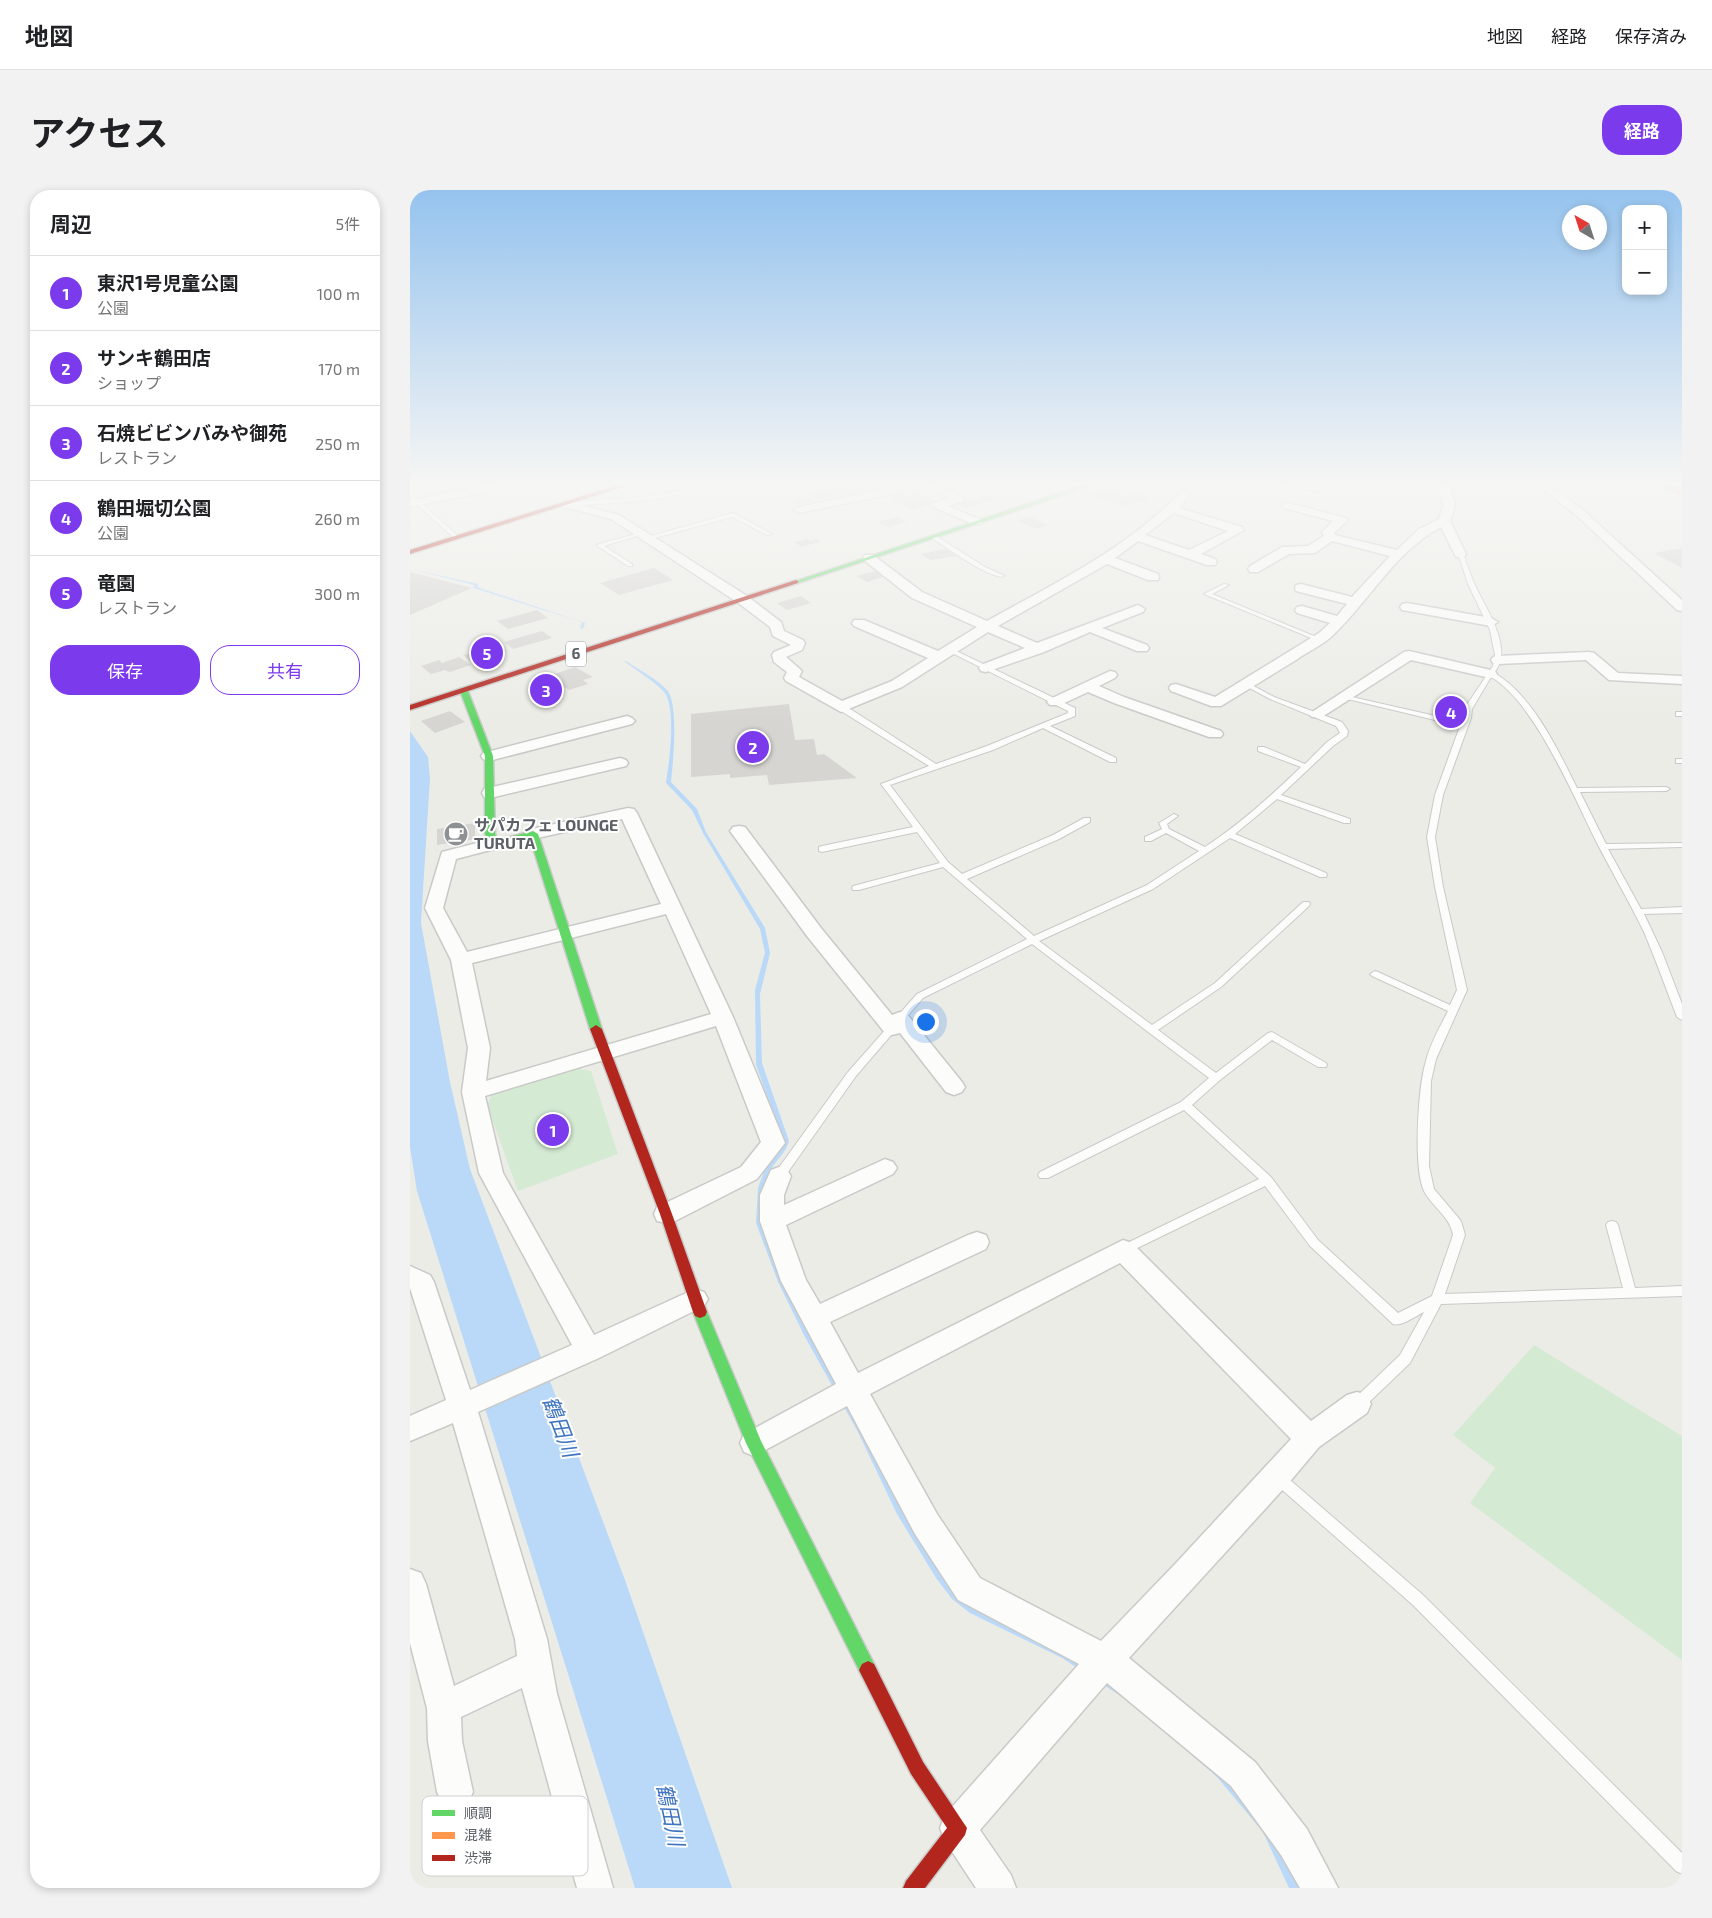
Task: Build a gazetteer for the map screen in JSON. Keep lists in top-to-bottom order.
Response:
{
  "streets": {
    "main road": ["6"]
  },
  "water": ["鶴田川"],
  "places": {
    "cafe": ["サパカフェ LOUNGE TURUTA"]
  },
  "legend": ["順調", "混雑", "渋滞"],
  "north": "top left",
  "page": {
    "header": "地図",
    "nav": ["地図", "経路", "保存済み"],
    "title": "アクセス",
    "buttons": [
      "経路",
      ["保存", "共有"]
    ],
    "heading": ["周辺", "5件"],
    "map_buttons": ["+", "−"],
    "list": [
      {
        "mark": "1",
        "name": "東沢1号児童公園",
        "note": "公園",
        "value": "100 m"
      },
      {
        "mark": "2",
        "name": "サンキ鶴田店",
        "note": "ショップ",
        "value": "170 m"
      },
      {
        "mark": "3",
        "name": "石焼ビビンバみや御苑",
        "note": "レストラン",
        "value": "250 m"
      },
      {
        "mark": "4",
        "name": "鶴田堀切公園",
        "note": "公園",
        "value": "260 m"
      },
      {
        "mark": "5",
        "name": "竜園",
        "note": "レストラン",
        "value": "300 m"
      }
    ],
    "pins": [
      "5",
      "3",
      "4",
      "2",
      "1"
    ]
  }
}
